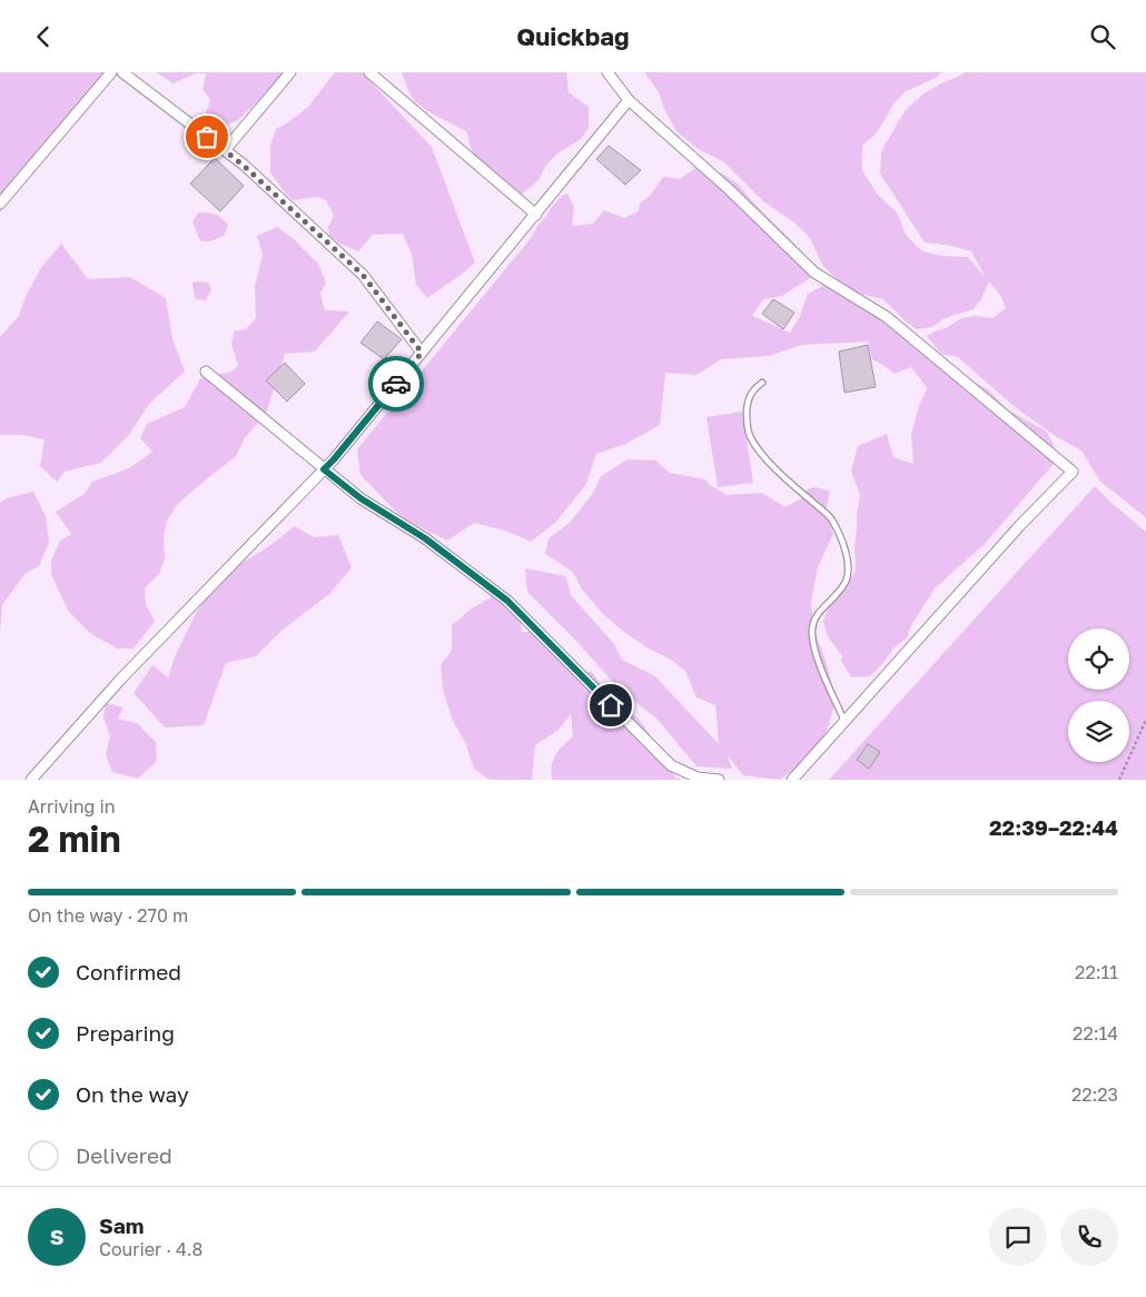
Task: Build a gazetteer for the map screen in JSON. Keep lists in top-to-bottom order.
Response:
{
  "page": {
    "header": "Quickbag",
    "heading": ["2 min", "Arriving in", "22:39–22:44"],
    "panel": ["Sam", "Courier · 4.8"],
    "bar": "On the way · 270 m",
    "list": [
      ["Confirmed", "22:11"],
      ["Preparing", "22:14"],
      ["On the way", "22:23"],
      "Delivered"
    ],
    "round": "S"
  }
}
